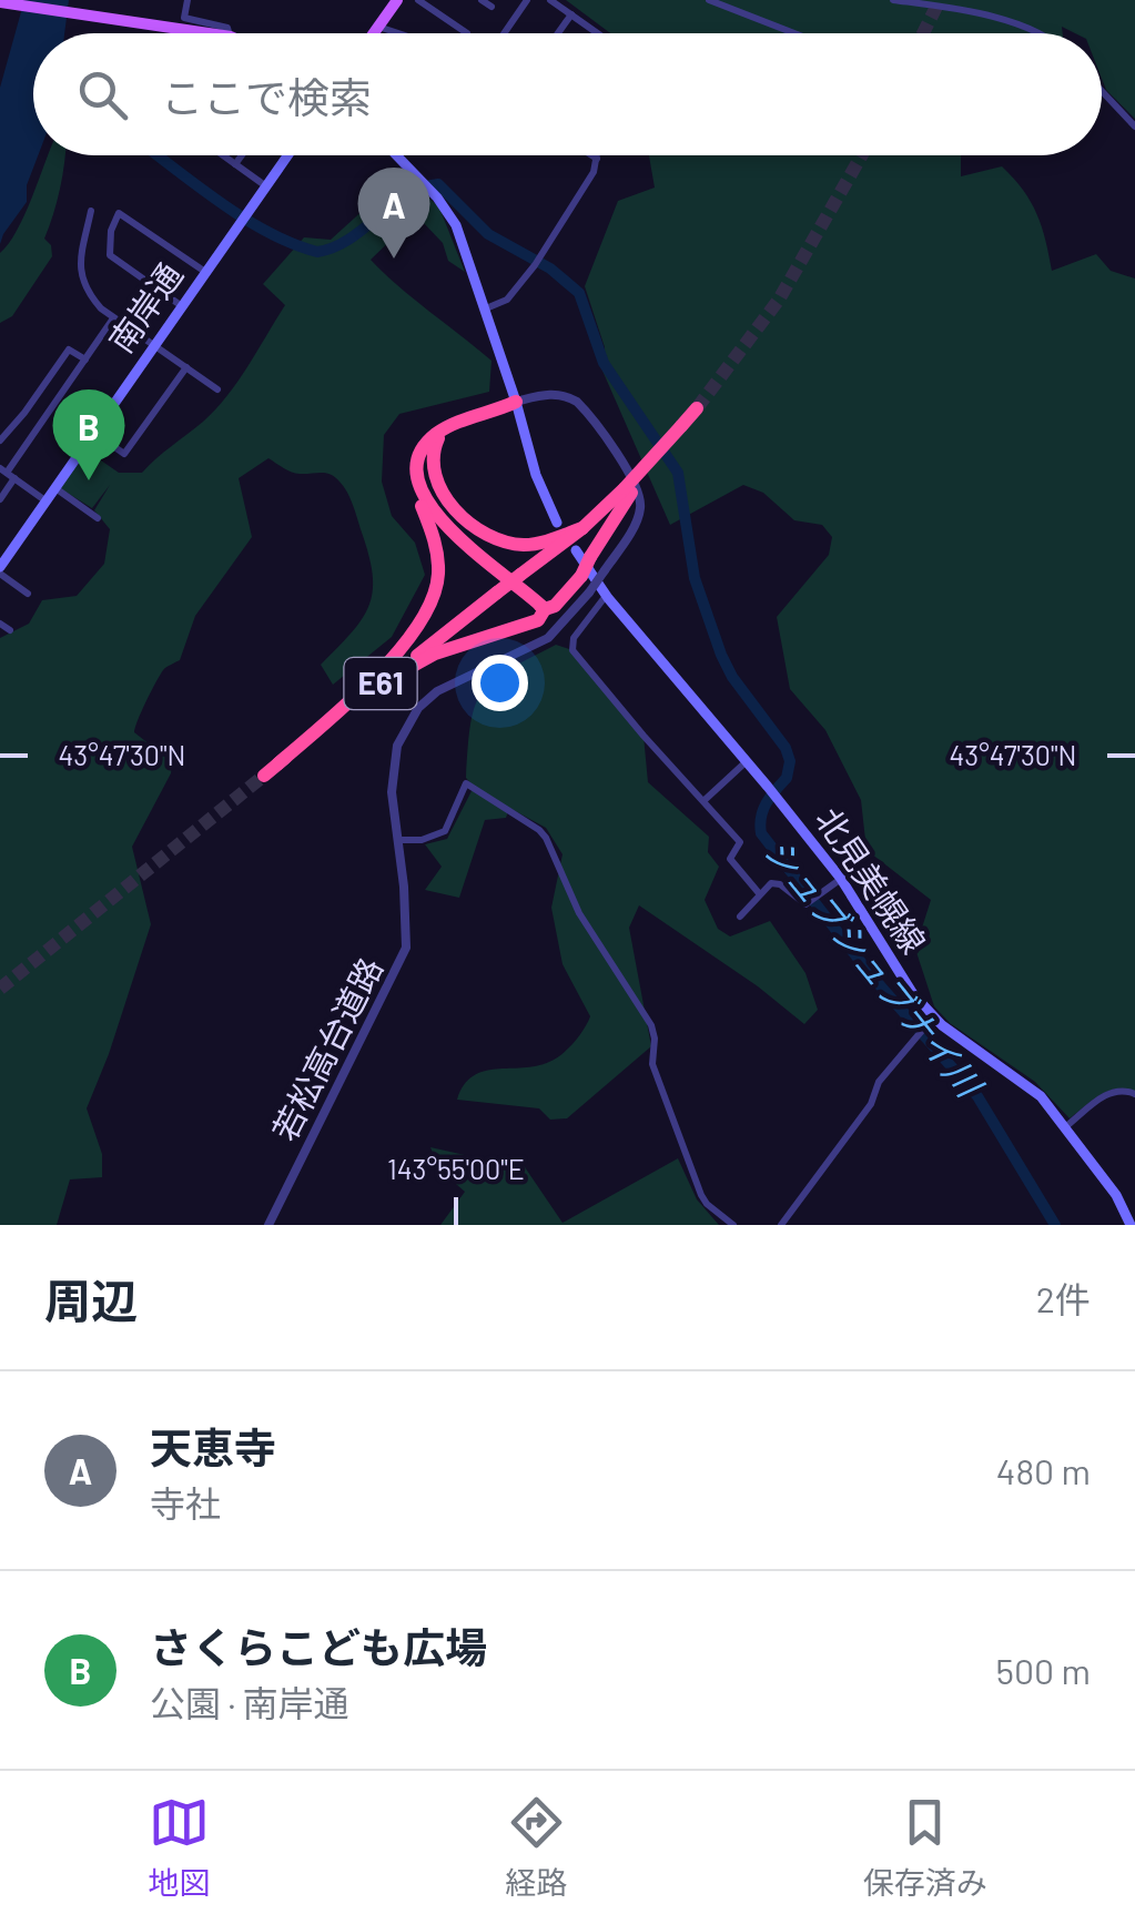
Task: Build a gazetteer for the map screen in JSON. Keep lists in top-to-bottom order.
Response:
{
  "streets": {
    "highway": ["E61"],
    "main road": ["南岸通", "北見美幌線"],
    "street": ["若松高台道路"]
  },
  "water": ["シュブシュブナイ川"],
  "page": {
    "search": "ここで検索",
    "pins": ["A", "B"],
    "heading": ["周辺", "2件"],
    "list": [
      {
        "mark": "A",
        "name": "天恵寺",
        "note": "寺社",
        "value": "480 m"
      },
      {
        "mark": "B",
        "name": "さくらこども広場",
        "note": "公園 · 南岸通",
        "value": "500 m"
      }
    ],
    "nav": ["地図", "経路", "保存済み"]
  },
  "coordinates": ["43°47'30\"N", "143°55'00\"E"]
}
